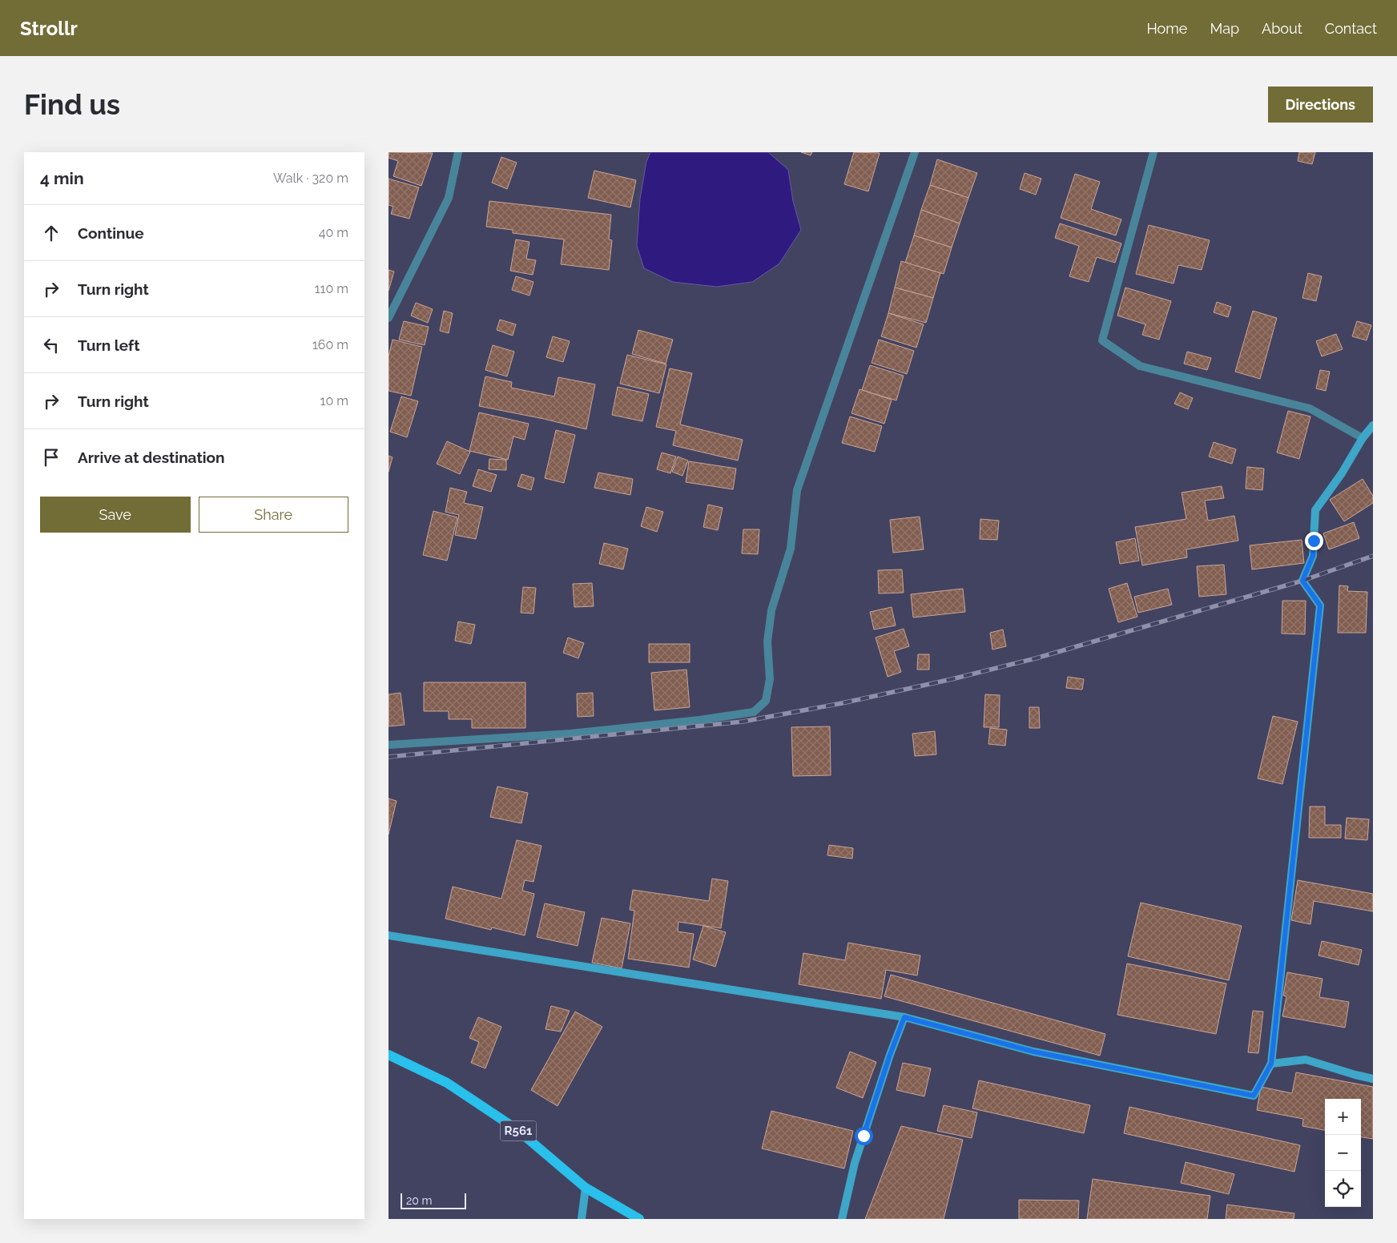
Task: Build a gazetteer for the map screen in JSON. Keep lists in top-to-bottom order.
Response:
{
  "streets": {
    "main road": ["R561"]
  },
  "scale_bar": "20 m",
  "page": {
    "header": "Strollr",
    "nav": [
      "Home",
      "Map",
      "About",
      "Contact"
    ],
    "buttons": [
      "Directions",
      ["Save", "Share"]
    ],
    "title": "Find us",
    "heading": ["4 min", "Walk · 320 m"],
    "list": [
      ["Continue", "40 m"],
      ["Turn right", "110 m"],
      ["Turn left", "160 m"],
      ["Turn right", "10 m"],
      "Arrive at destination"
    ],
    "map_buttons": ["+", "−"],
    "scale": "20 m"
  }
}
